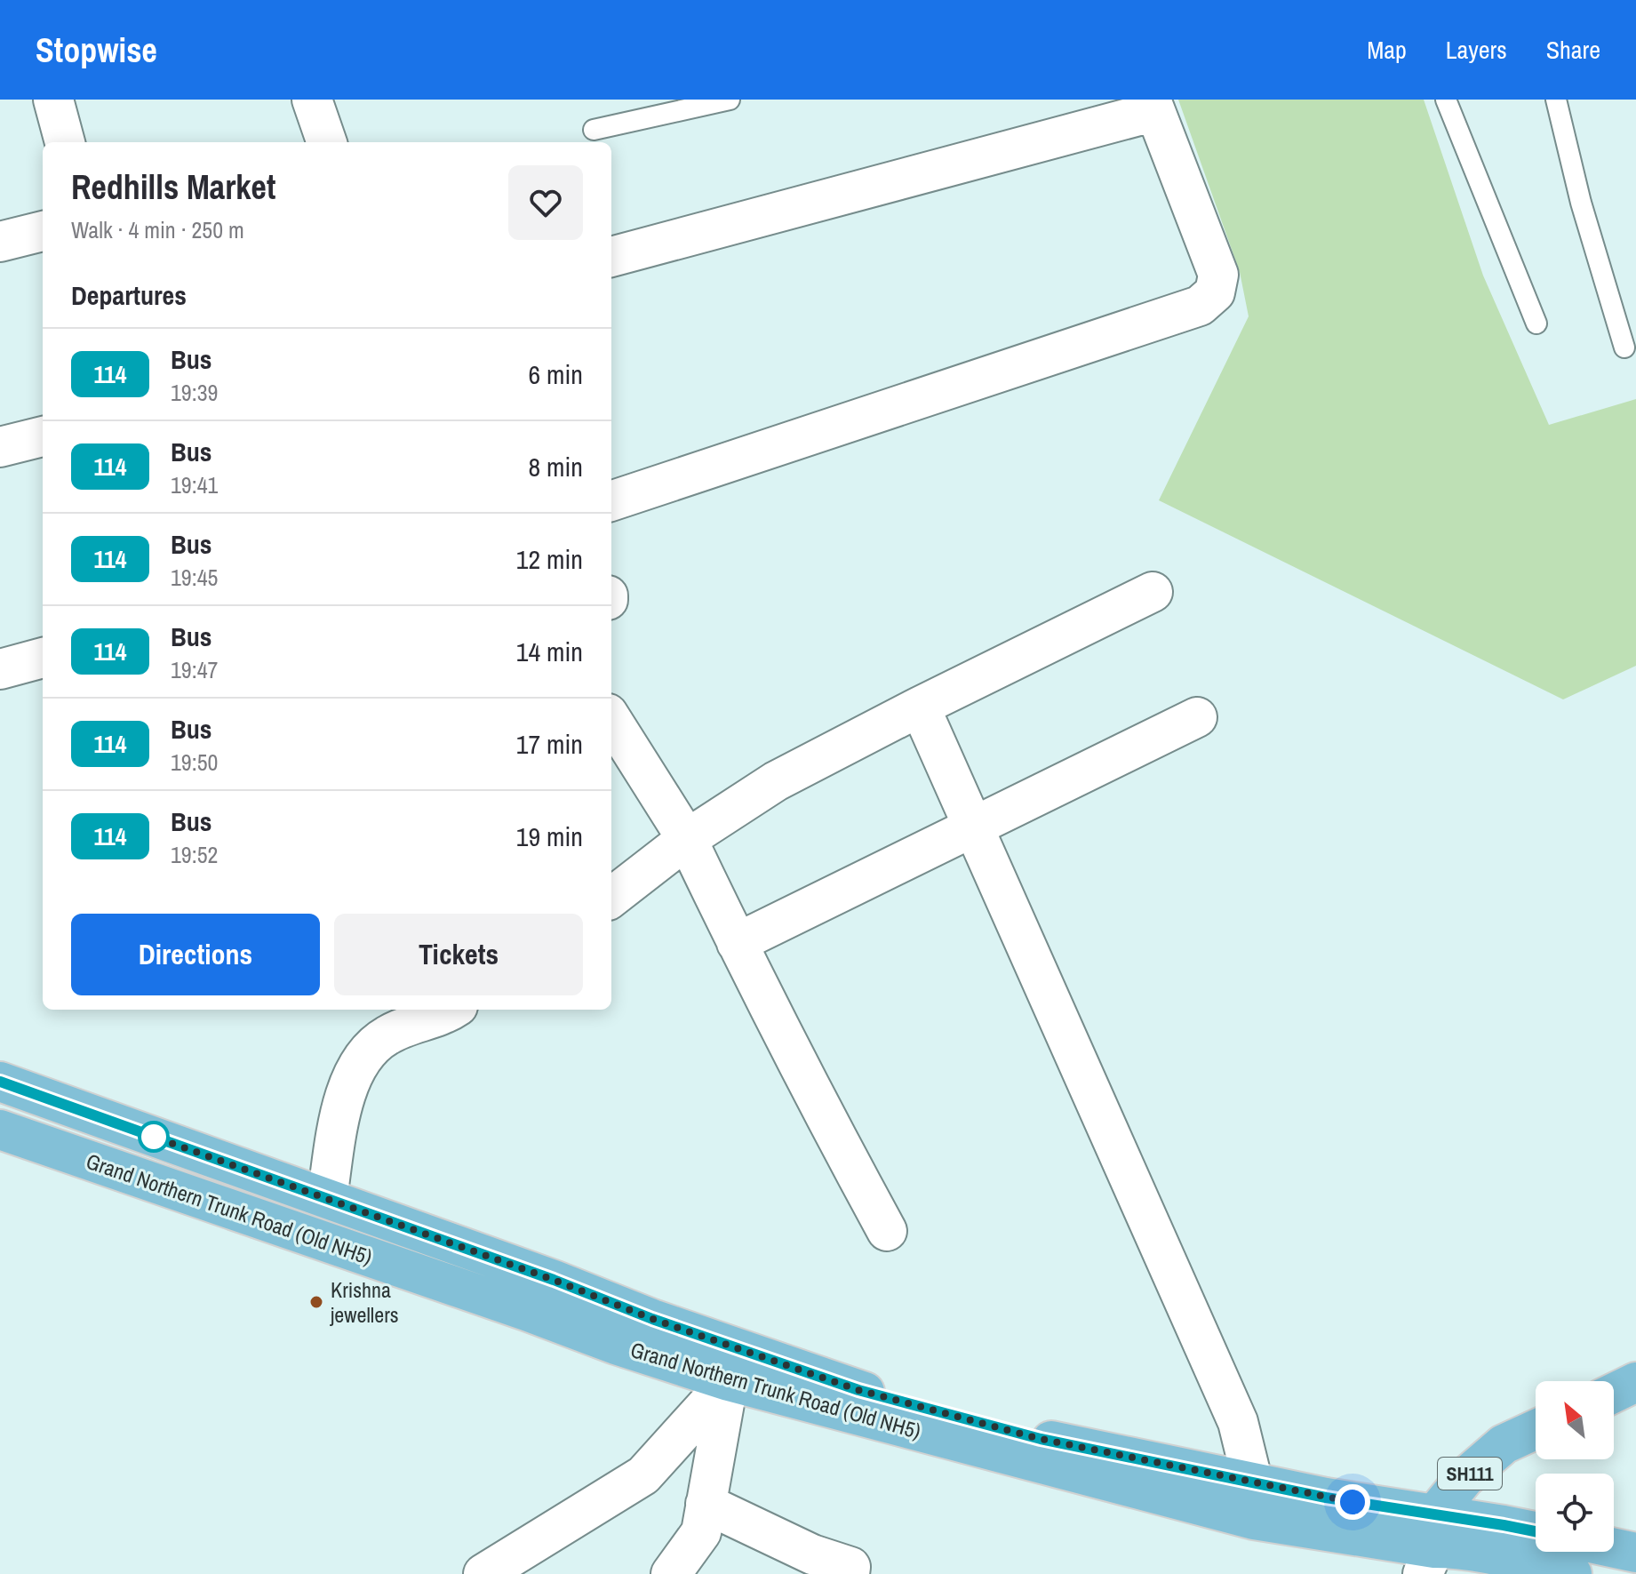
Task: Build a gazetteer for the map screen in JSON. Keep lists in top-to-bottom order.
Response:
{
  "streets": {
    "main road": ["Grand Northern Trunk Road (Old NH5)", "SH111"]
  },
  "crossings": [
    ["Grand Northern Trunk Road (Old NH5)", "SH111"]
  ],
  "places": ["Krishna jewellers"],
  "lines": ["bus line 114"],
  "north": "top left",
  "page": {
    "header": "Stopwise",
    "nav": ["Map", "Layers", "Share"],
    "heading": [
      ["Redhills Market", "Walk · 4 min · 250 m"],
      "Departures"
    ],
    "list": [
      {
        "mark": "114",
        "name": "Bus",
        "note": "19:39",
        "value": "6 min"
      },
      {
        "mark": "114",
        "name": "Bus",
        "note": "19:41",
        "value": "8 min"
      },
      {
        "mark": "114",
        "name": "Bus",
        "note": "19:45",
        "value": "12 min"
      },
      {
        "mark": "114",
        "name": "Bus",
        "note": "19:47",
        "value": "14 min"
      },
      {
        "mark": "114",
        "name": "Bus",
        "note": "19:50",
        "value": "17 min"
      },
      {
        "mark": "114",
        "name": "Bus",
        "note": "19:52",
        "value": "19 min"
      }
    ],
    "buttons": ["Directions", "Tickets"]
  }
}
